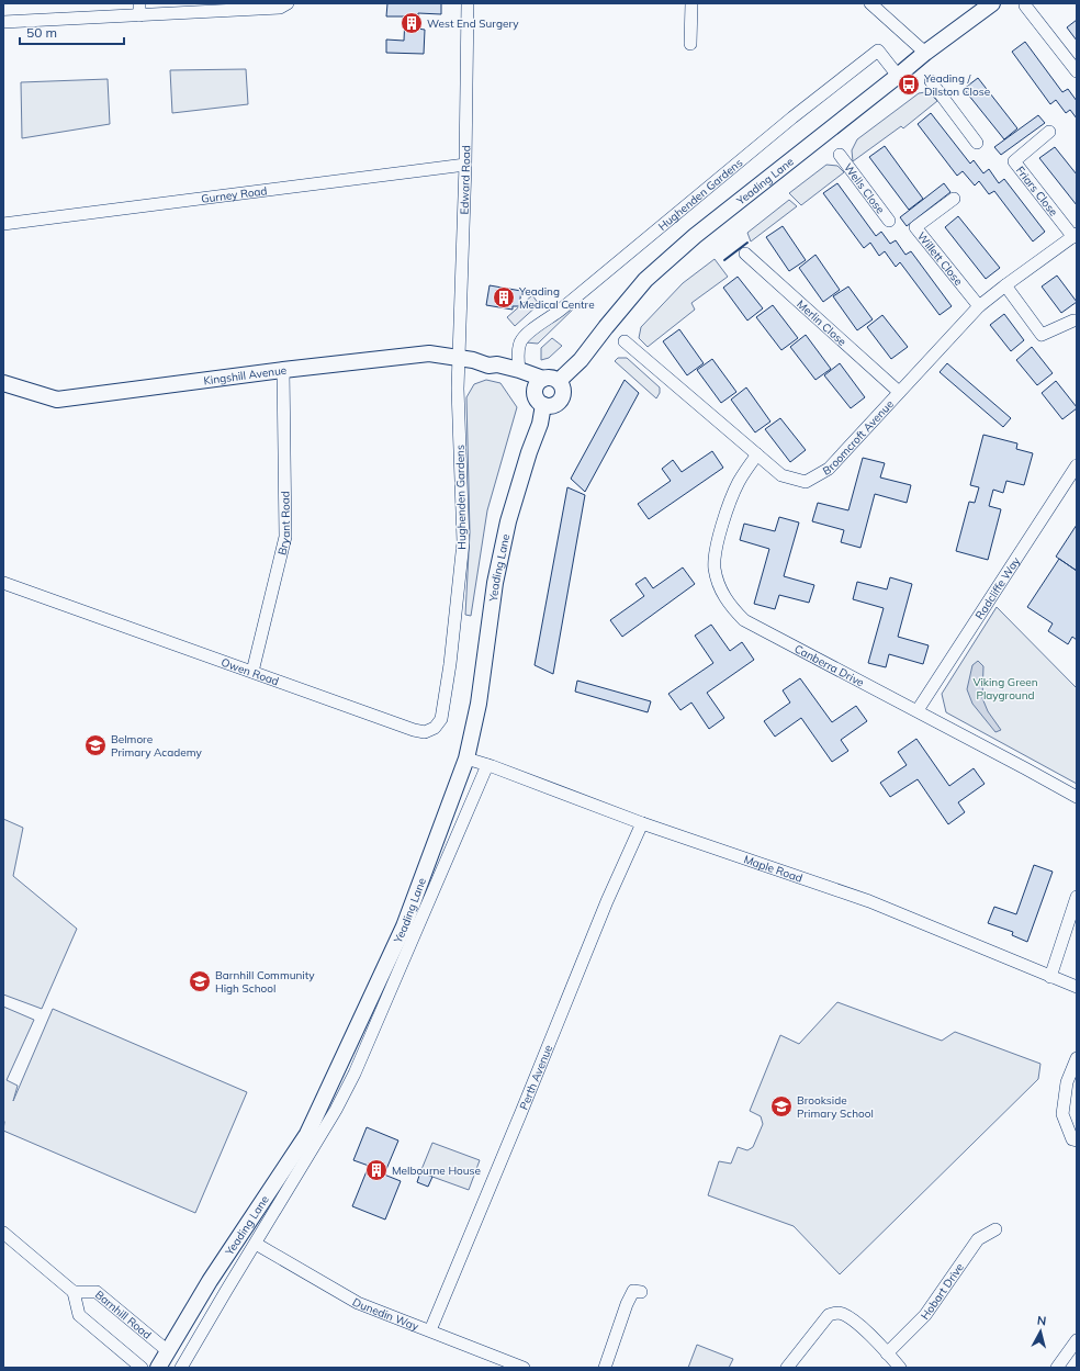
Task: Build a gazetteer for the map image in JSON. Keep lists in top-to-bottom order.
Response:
{
  "streets": {
    "street": [
      "Edward Road",
      "Yeading Lane",
      "Wells Close",
      "Friars Close",
      "Gurney Road",
      "Hughenden Gardens",
      "Willett Close",
      "Merlin Close",
      "Kingshill Avenue",
      "Broomcroft Avenue",
      "Bryant Road",
      "Radcliffe Way",
      "Canberra Drive",
      "Owen Road",
      "Maple Road",
      "Perth Avenue",
      "Hobart Drive",
      "Dunedin Way",
      "Barnhill Road"
    ]
  },
  "crossings": [
    ["Edward Road", "Gurney Road"],
    ["Edward Road", "Hughenden Gardens"],
    ["Edward Road", "Kingshill Avenue"],
    ["Yeading Lane", "Hughenden Gardens"],
    ["Yeading Lane", "Kingshill Avenue"],
    ["Yeading Lane", "Maple Road"],
    ["Yeading Lane", "Barnhill Road"],
    ["Friars Close", "Broomcroft Avenue"],
    ["Hughenden Gardens", "Kingshill Avenue"],
    ["Hughenden Gardens", "Owen Road"],
    ["Willett Close", "Broomcroft Avenue"],
    ["Merlin Close", "Broomcroft Avenue"],
    ["Kingshill Avenue", "Bryant Road"],
    ["Broomcroft Avenue", "Canberra Drive"],
    ["Bryant Road", "Owen Road"],
    ["Radcliffe Way", "Canberra Drive"],
    ["Maple Road", "Perth Avenue"],
    ["Perth Avenue", "Dunedin Way"]
  ],
  "parks": ["Viking Green Playground"],
  "places": {
    "building": ["West End Surgery", "Yeading Medical Centre", "Melbourne House"],
    "bus stop": ["Yeading / Dilston Close"],
    "school or university": ["Belmore Primary Academy", "Barnhill Community High School", "Brookside Primary School"]
  },
  "scale_bar": "50 m",
  "north": "top"
}
